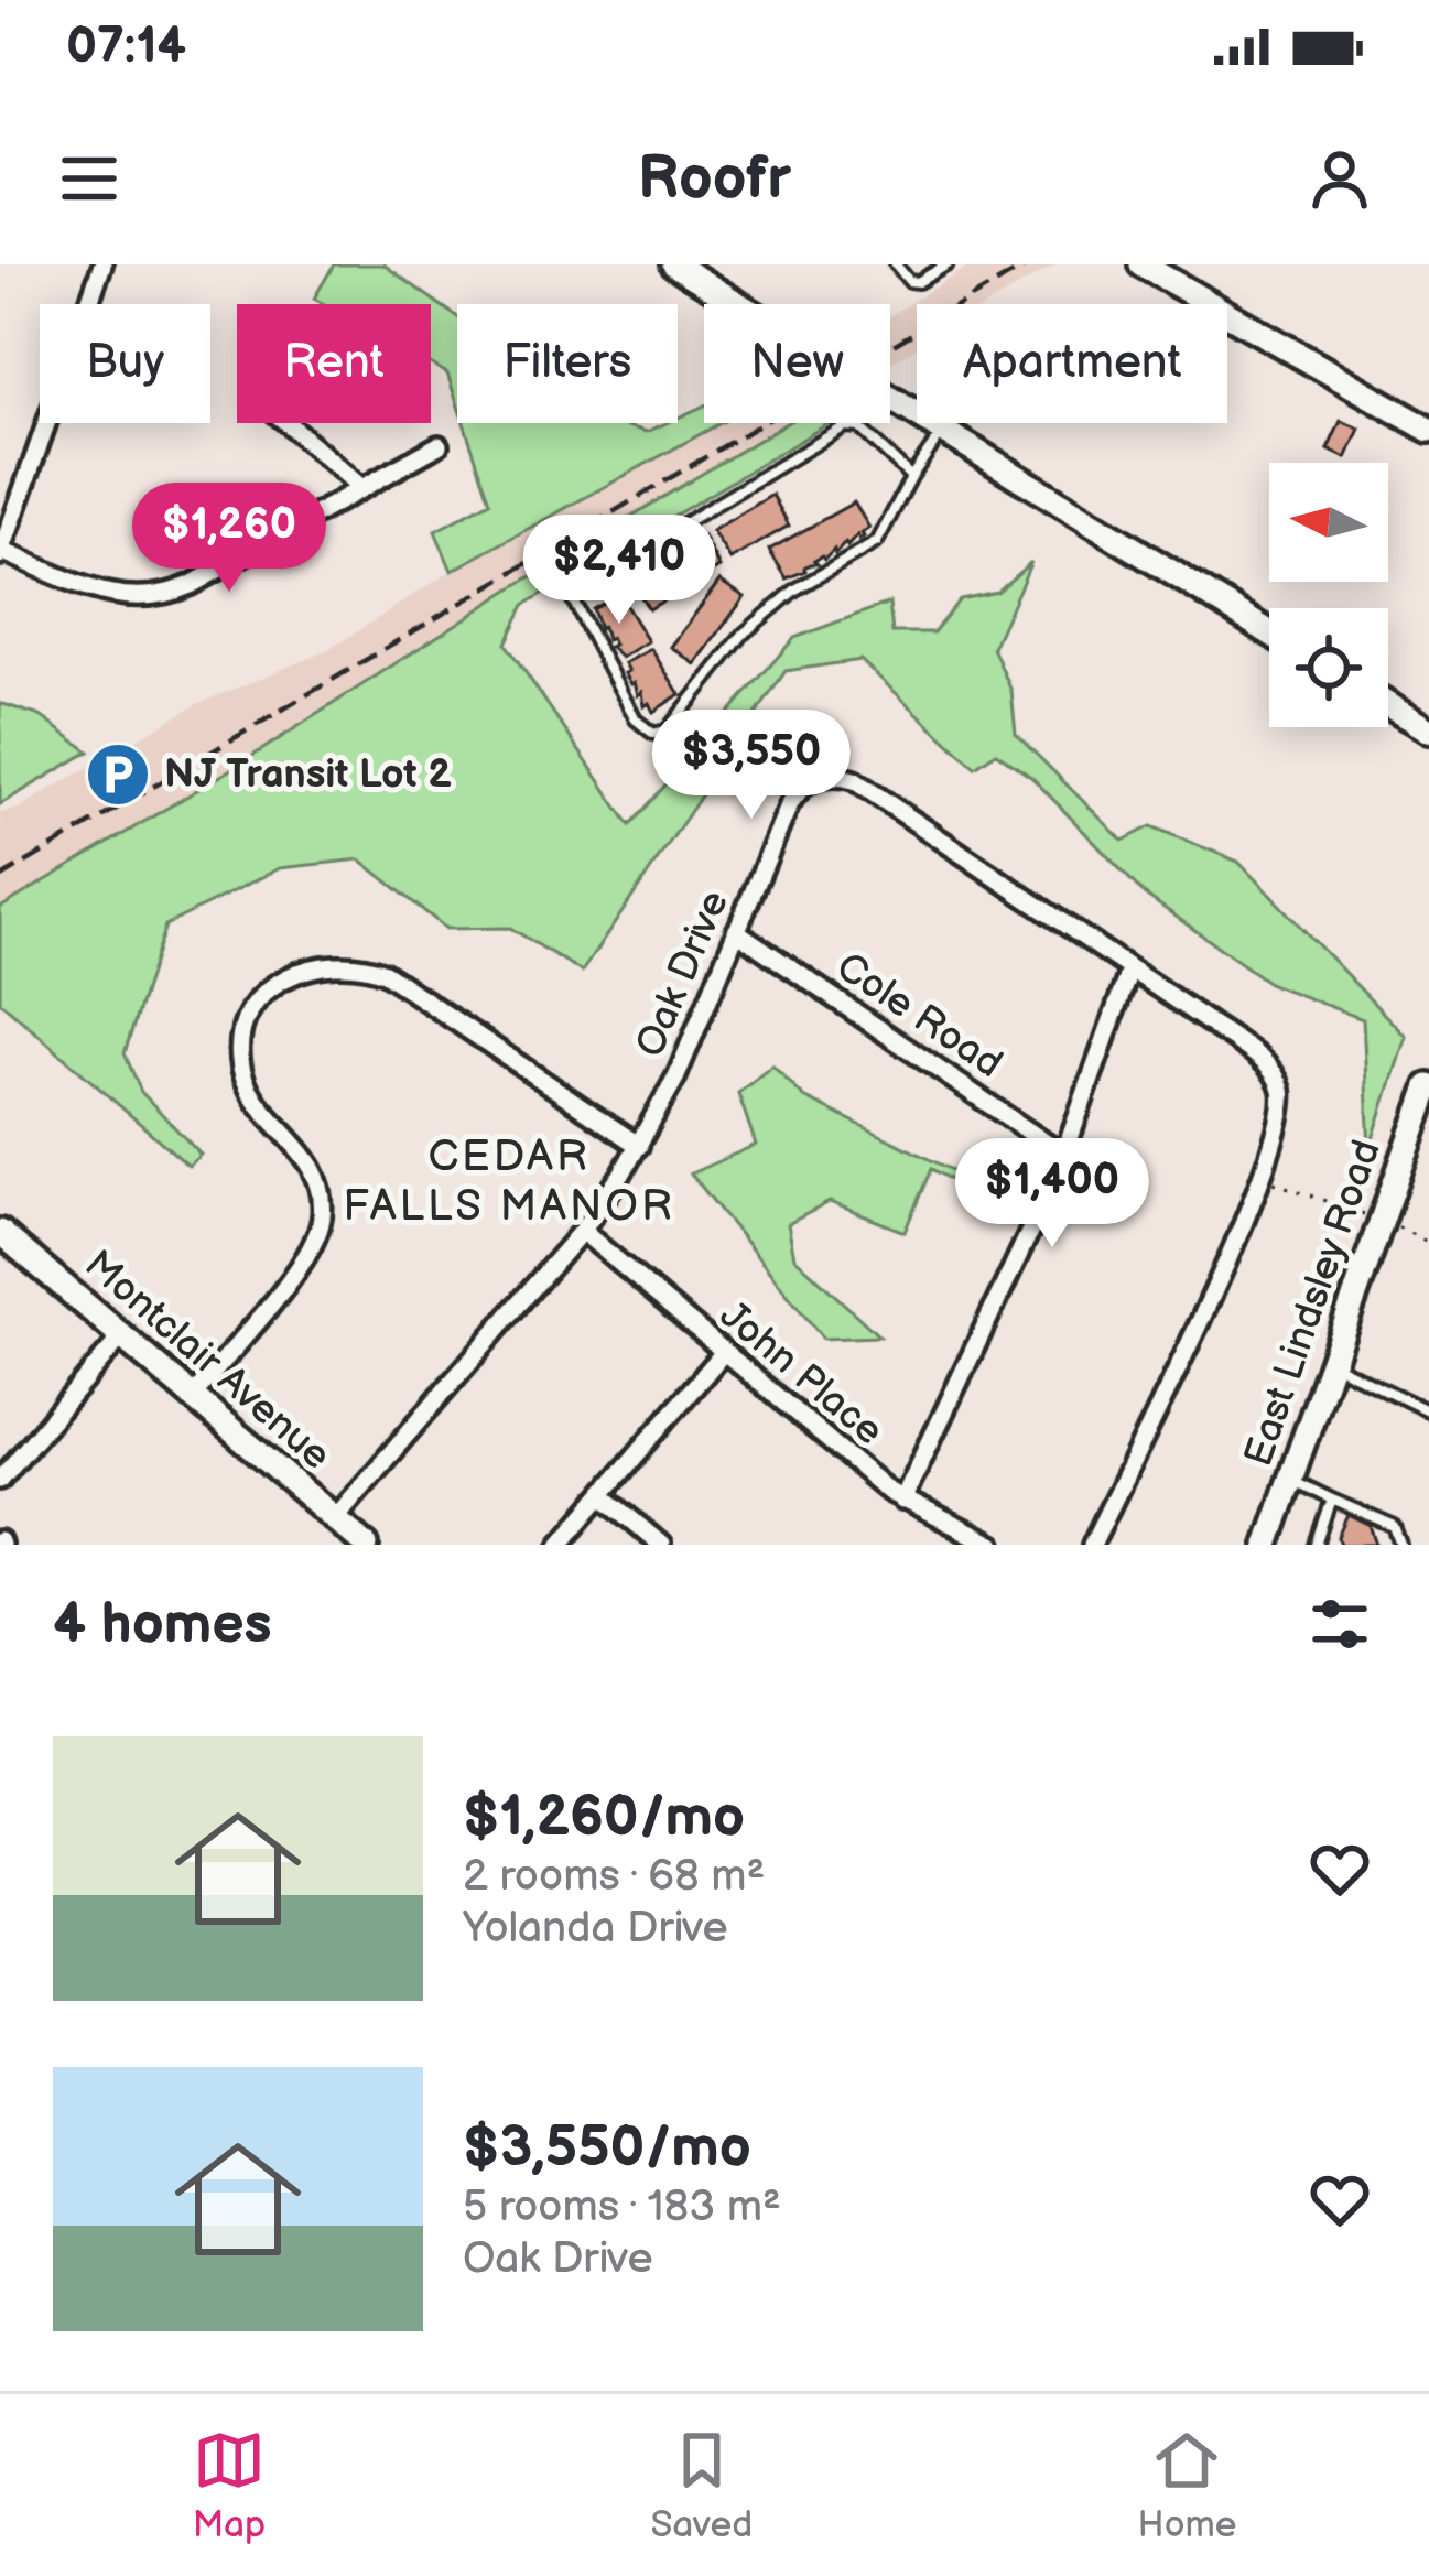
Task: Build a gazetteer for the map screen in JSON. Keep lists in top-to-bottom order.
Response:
{
  "streets": {
    "street": [
      "Oak Drive",
      "Cole Road",
      "East Lindsley Road",
      "Montclair Avenue",
      "John Place"
    ]
  },
  "crossings": [
    ["Oak Drive", "Cole Road"],
    ["Oak Drive", "Montclair Avenue"],
    ["Oak Drive", "John Place"]
  ],
  "districts": ["CEDAR FALLS MANOR"],
  "places": {
    "parking": ["NJ Transit Lot 2"]
  },
  "north": "left",
  "page": {
    "status": "07:14",
    "header": "Roofr",
    "chip": [
      "Buy",
      "Rent",
      "Filters",
      "New",
      "Apartment"
    ],
    "price": [
      "$1,260",
      "$2,410",
      "$3,550",
      "$1,400"
    ],
    "heading": "4 homes",
    "list": [
      {
        "name": "$1,260/mo",
        "note": "2 rooms · 68 m² · Yolanda Drive"
      },
      {
        "name": "$3,550/mo",
        "note": "5 rooms · 183 m² · Oak Drive"
      }
    ],
    "tabs": ["Map", "Saved", "Home"]
  }
}
